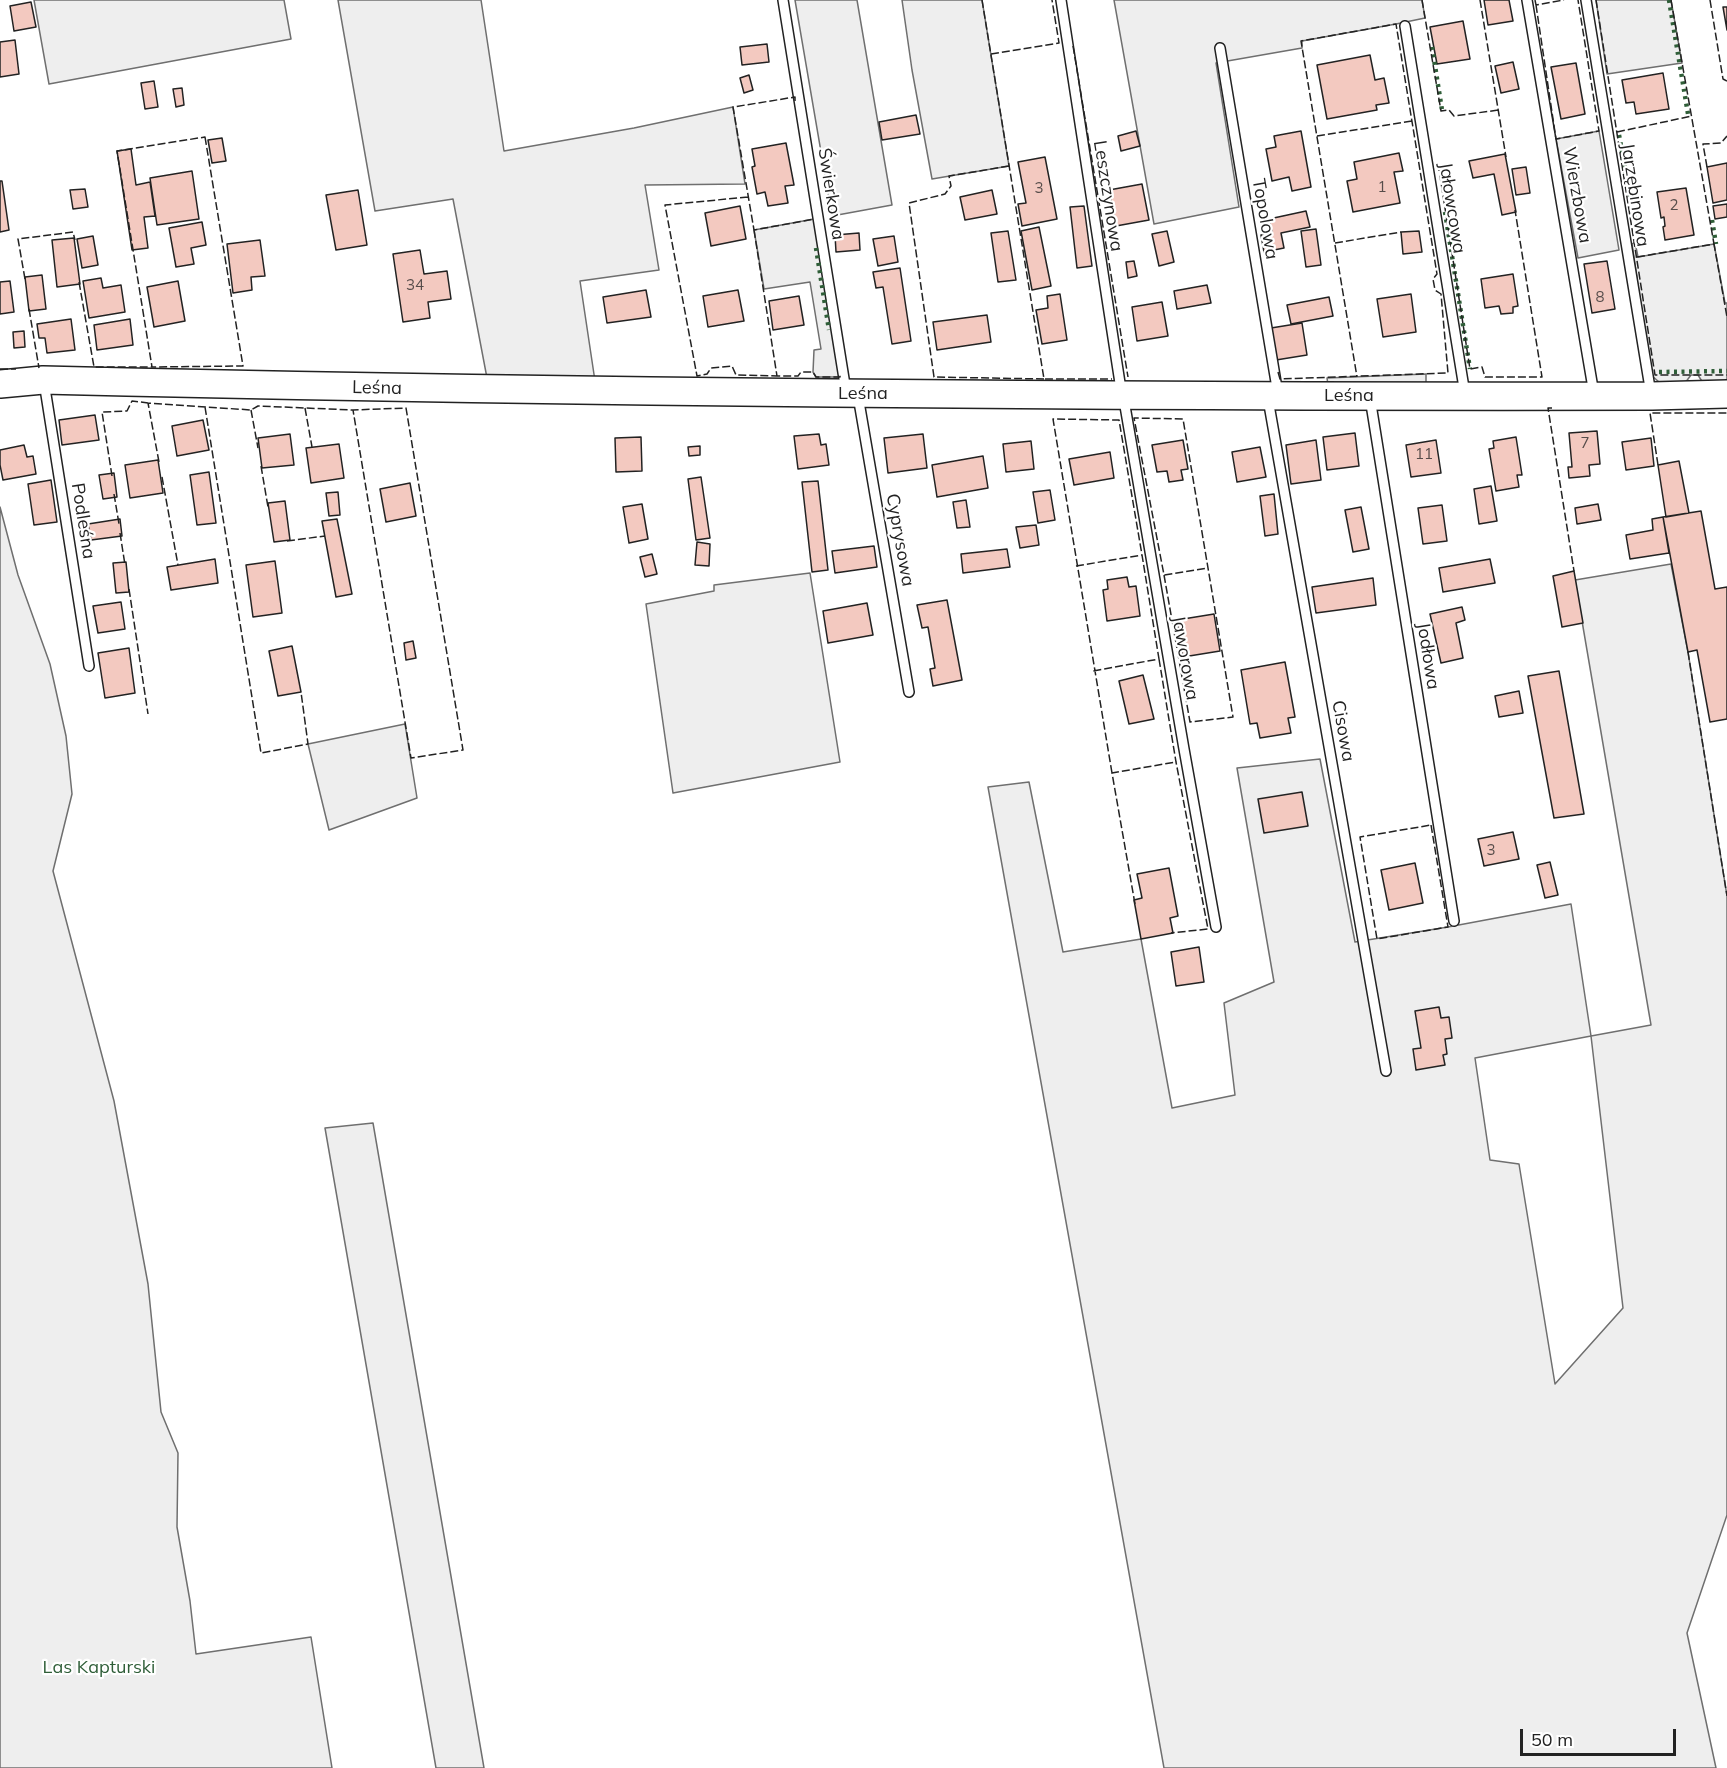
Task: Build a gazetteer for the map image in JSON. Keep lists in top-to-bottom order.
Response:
{
  "streets": {
    "street": ["Leśna"],
    "lane": [
      "Świerkowa",
      "Wierzbowa",
      "Jarzębinowa",
      "Leszczynowa",
      "Jałowcowa",
      "Topolowa",
      "Podleśna",
      "Cyprysowa",
      "Jodłowa",
      "Jaworowa",
      "Cisowa"
    ]
  },
  "crossings": [
    ["Świerkowa", "Leśna"],
    ["Świerkowa", "Cyprysowa"],
    ["Wierzbowa", "Leśna"],
    ["Jarzębinowa", "Leśna"],
    ["Leszczynowa", "Leśna"],
    ["Leszczynowa", "Jaworowa"],
    ["Jałowcowa", "Leśna"],
    ["Topolowa", "Leśna"],
    ["Topolowa", "Cisowa"],
    ["Leśna", "Podleśna"],
    ["Leśna", "Cyprysowa"],
    ["Leśna", "Jodłowa"],
    ["Leśna", "Jaworowa"],
    ["Leśna", "Cisowa"]
  ],
  "parks": ["Las Kapturski"],
  "house_numbers": [
    "1",
    "3",
    "2",
    "34",
    "8",
    "7",
    "11",
    "3"
  ],
  "scale_bar": "50 m"
}
